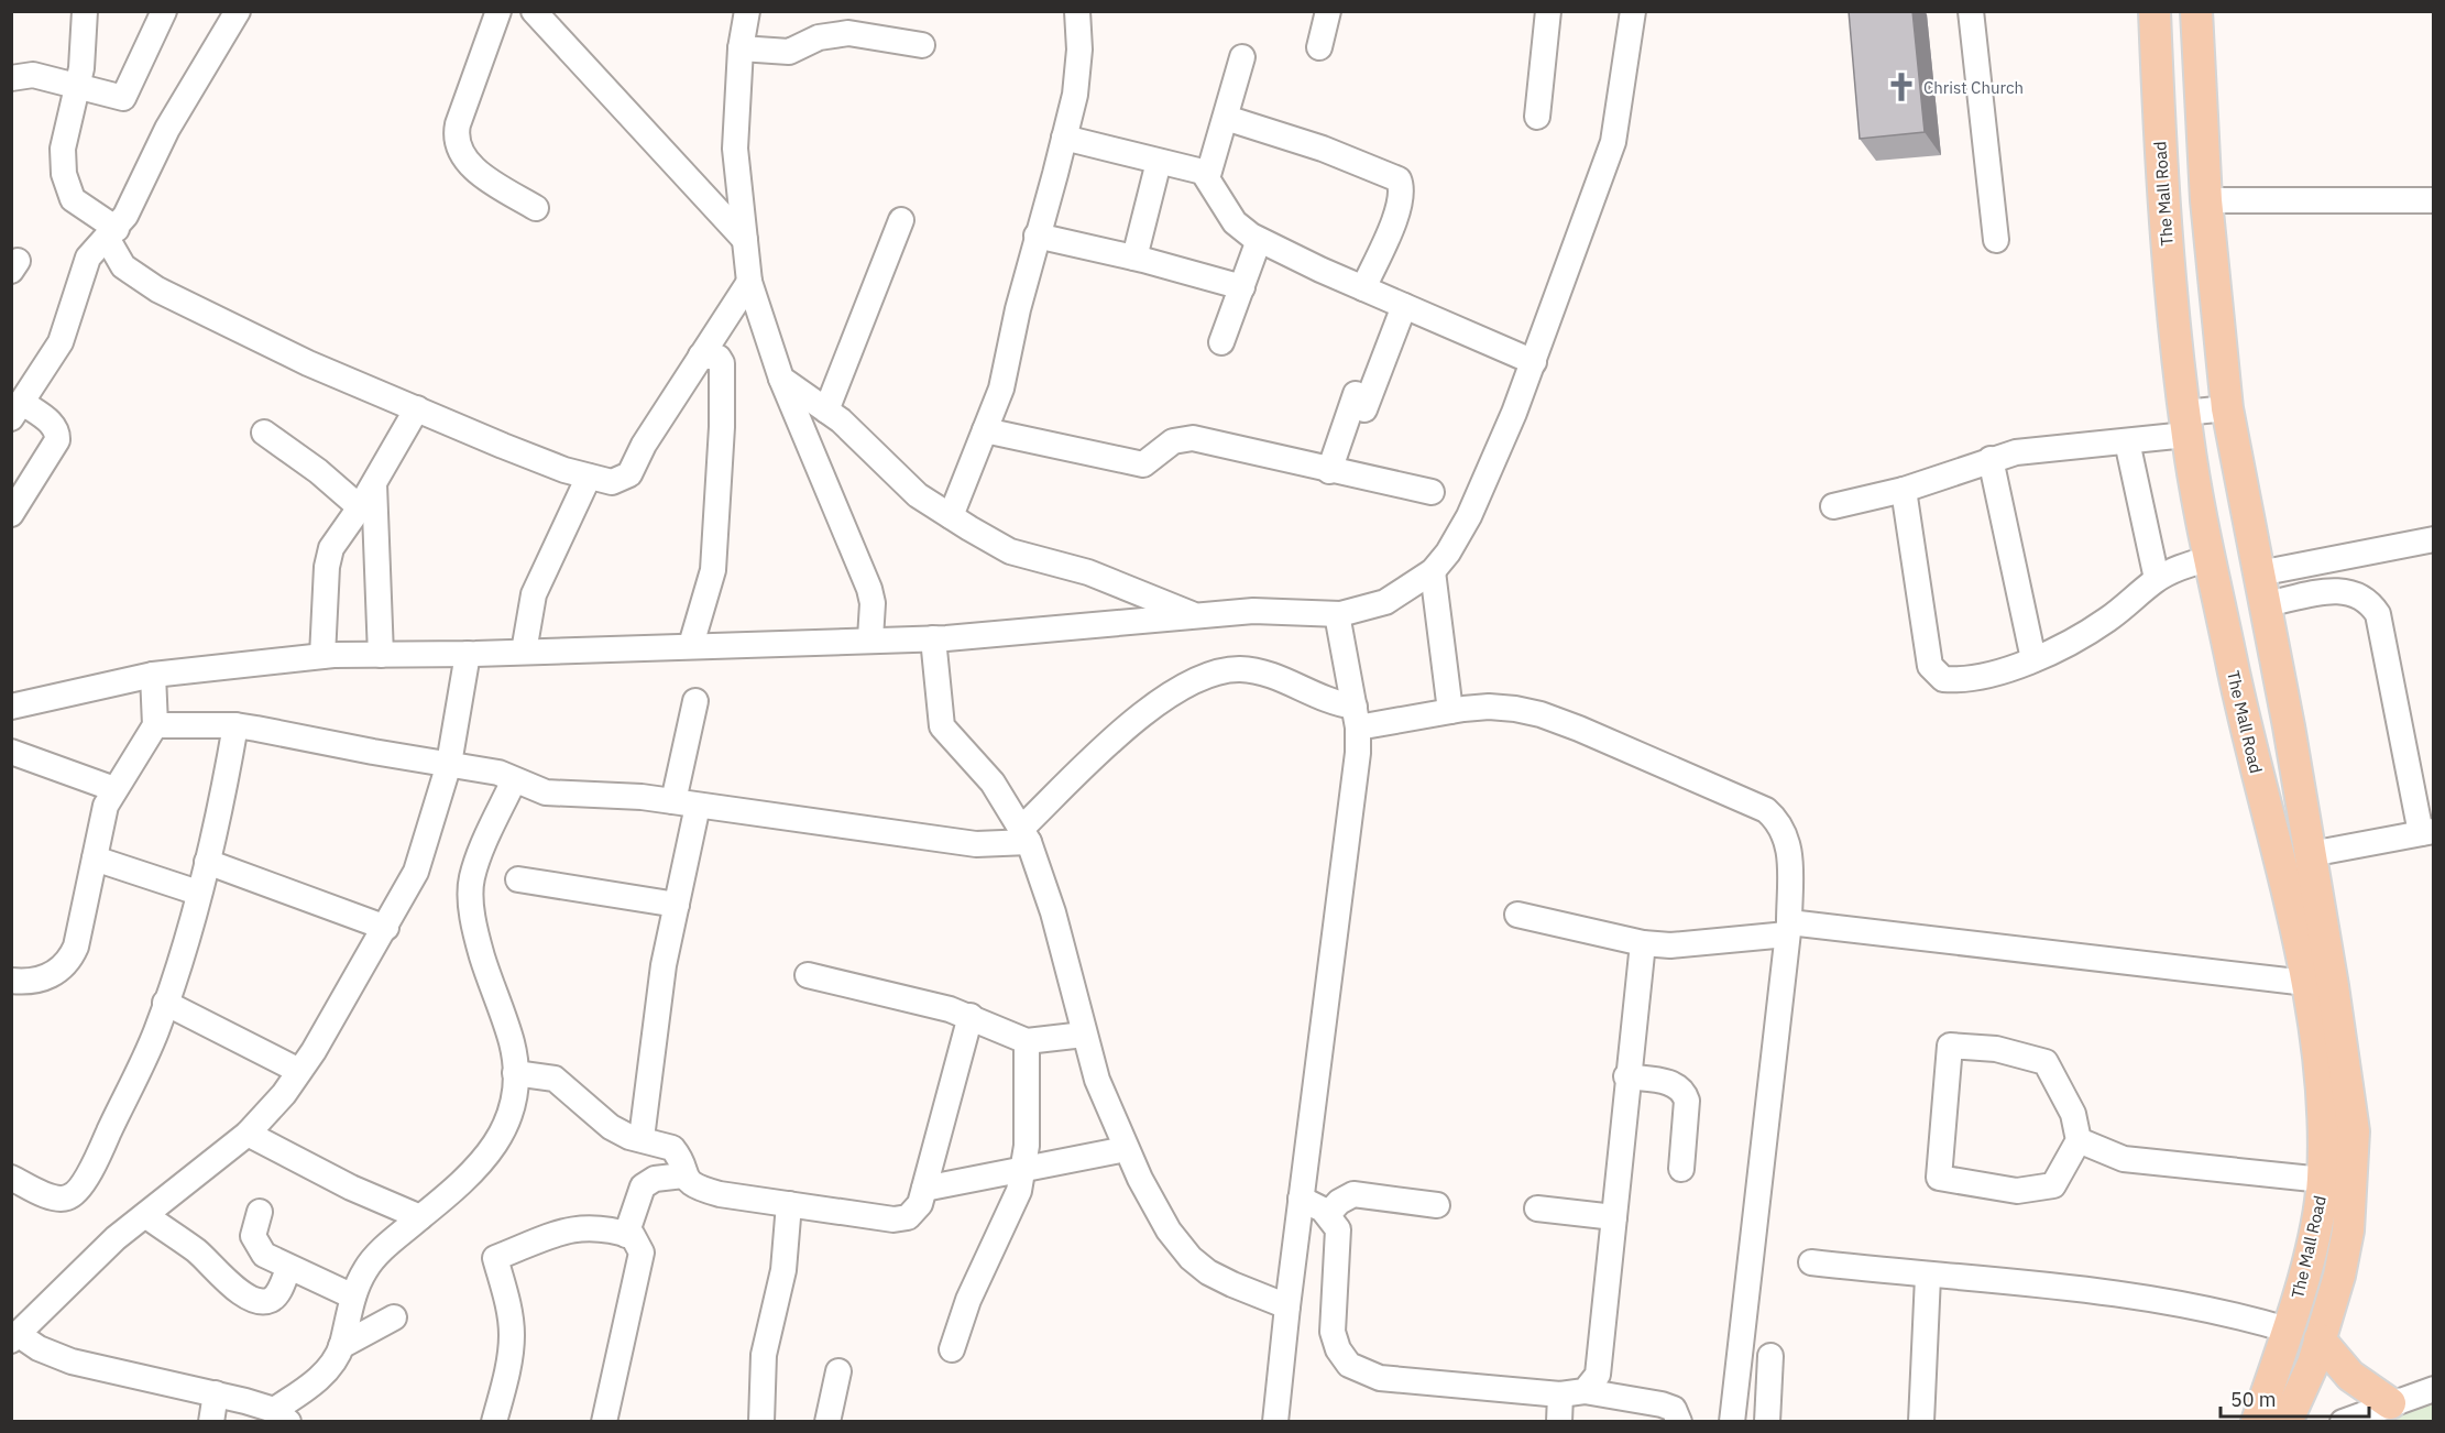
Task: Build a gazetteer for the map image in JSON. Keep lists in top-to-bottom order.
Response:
{
  "streets": {
    "main road": ["The Mall Road"]
  },
  "places": {
    "church": ["Christ Church"]
  },
  "scale_bar": "50 m"
}
